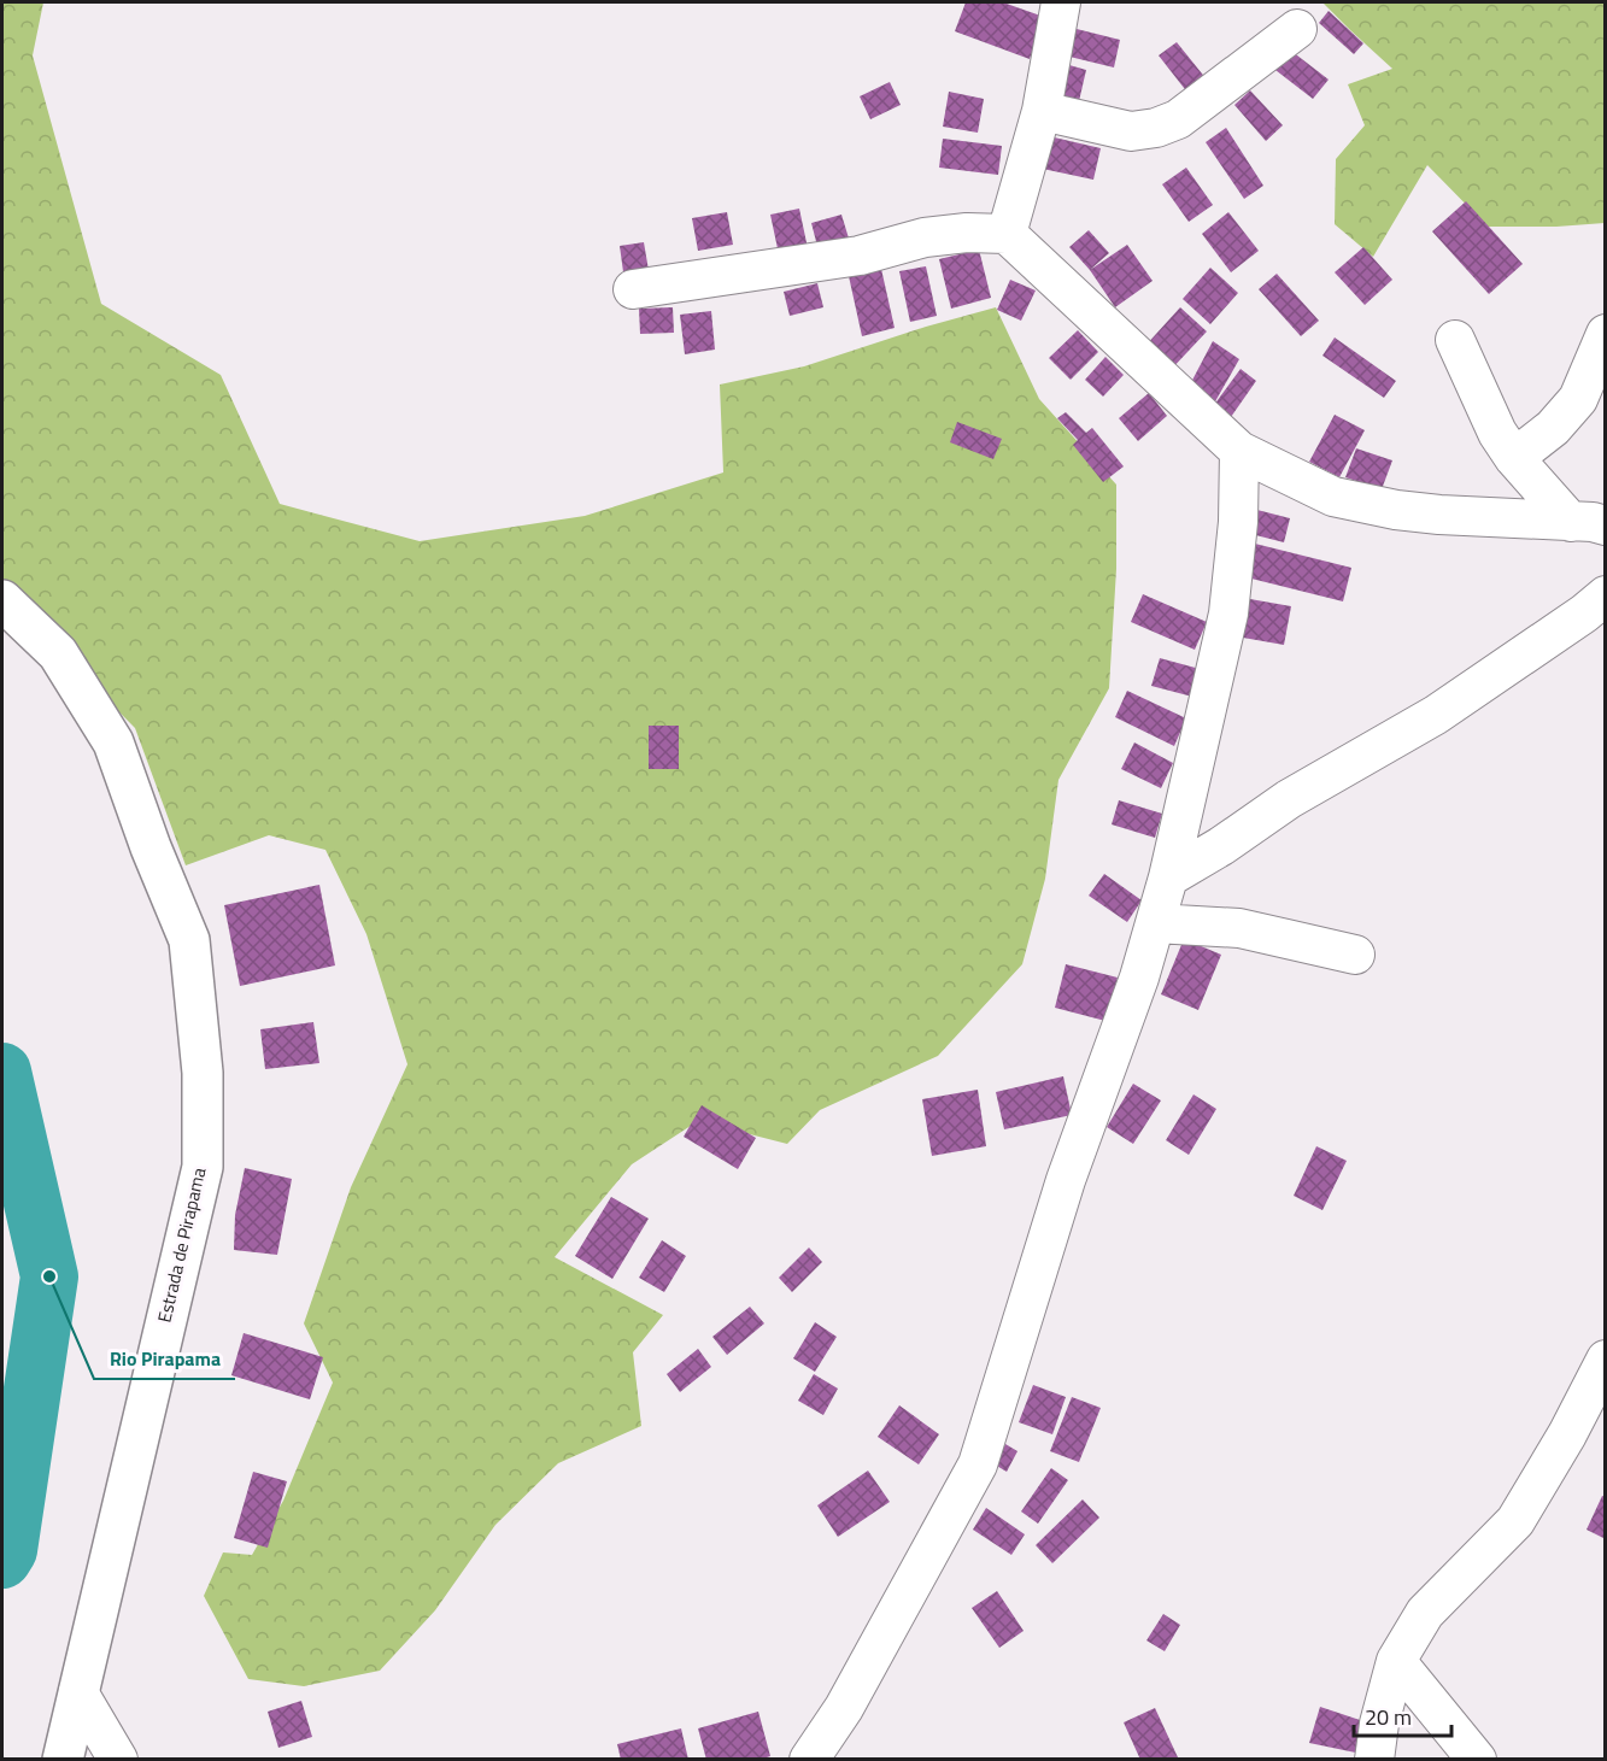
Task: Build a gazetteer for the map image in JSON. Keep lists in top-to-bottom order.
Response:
{
  "streets": {
    "main road": ["Estrada de Pirapama"]
  },
  "places": ["Rio Pirapama"],
  "scale_bar": "20 m"
}
